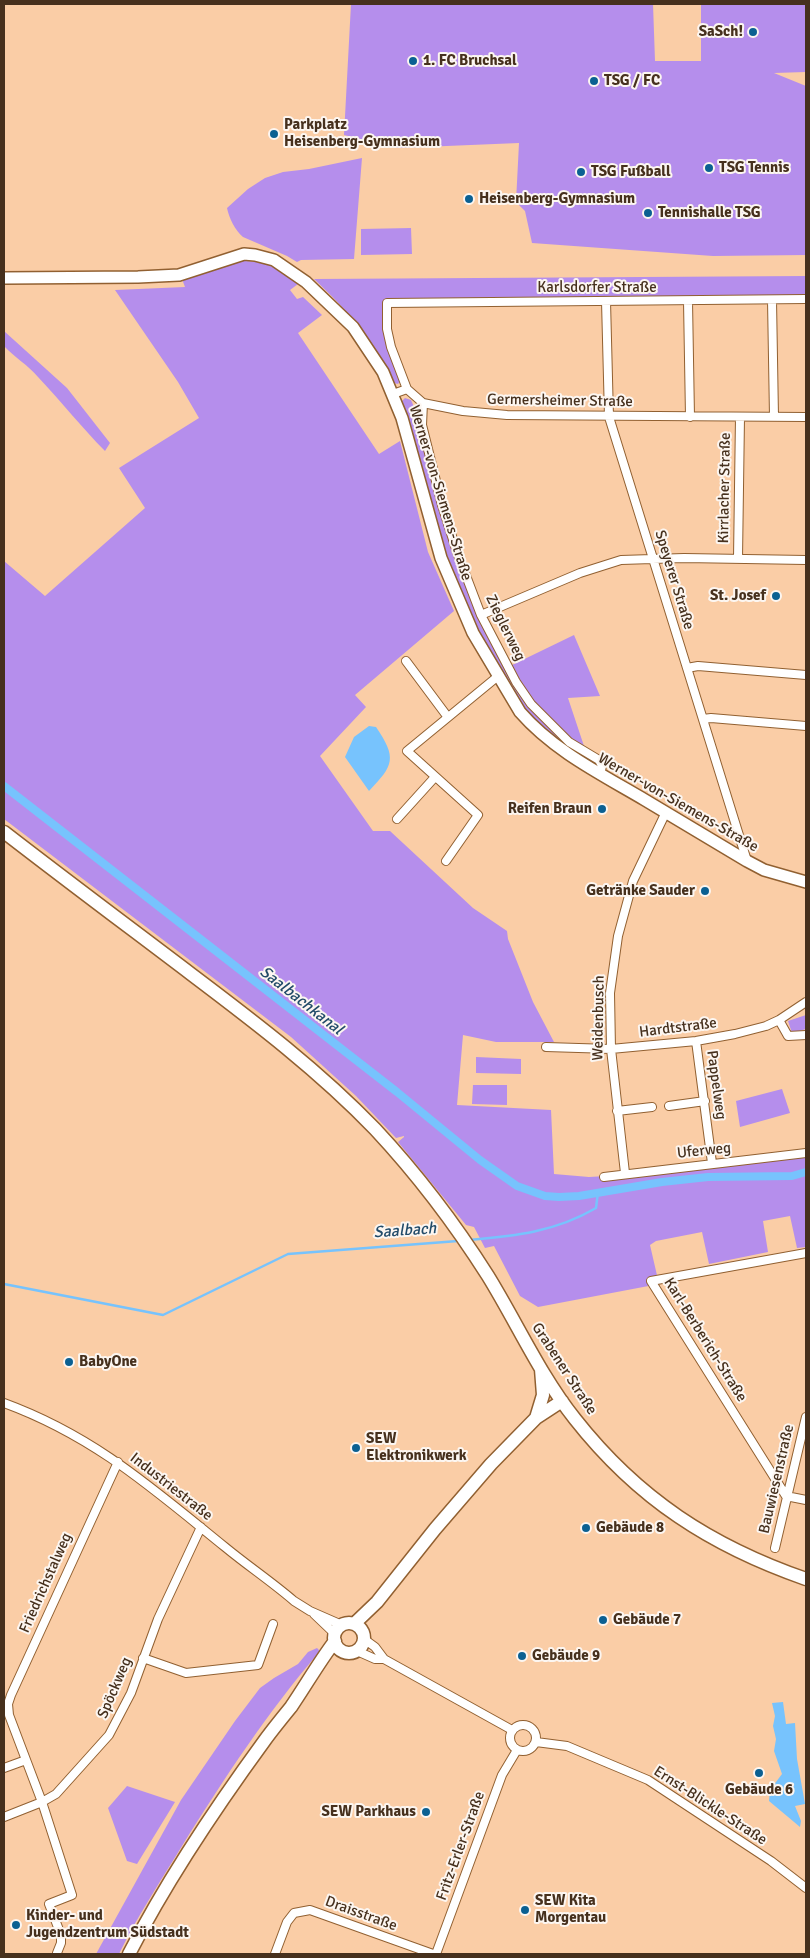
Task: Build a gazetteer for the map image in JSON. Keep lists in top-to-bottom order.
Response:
{
  "streets": {
    "main road": ["Werner-von-Siemens-Straße", "Grabener Straße"],
    "street": [
      "Karlsdorfer Straße",
      "Germersheimer Straße",
      "Kirrlacher Straße",
      "Speyerer Straße",
      "Zieglerweg",
      "Weidenbusch",
      "Hardtstraße",
      "Pappelweg",
      "Uferweg",
      "Karl-Berberich-Straße",
      "Bauwiesenstraße",
      "Industriestraße",
      "Friedrichstalweg",
      "Spöckweg",
      "Ernst-Blickle-Straße",
      "Fritz-Erler-Straße",
      "Draisstraße"
    ]
  },
  "crossings": [
    ["Karlsdorfer Straße", "Germersheimer Straße"],
    ["Karlsdorfer Straße", "Speyerer Straße"],
    ["Germersheimer Straße", "Kirrlacher Straße"],
    ["Germersheimer Straße", "Speyerer Straße"],
    ["Germersheimer Straße", "Zieglerweg"],
    ["Werner-von-Siemens-Straße", "Speyerer Straße"],
    ["Werner-von-Siemens-Straße", "Zieglerweg"],
    ["Werner-von-Siemens-Straße", "Weidenbusch"],
    ["Weidenbusch", "Hardtstraße"],
    ["Weidenbusch", "Uferweg"],
    ["Hardtstraße", "Pappelweg"],
    ["Pappelweg", "Uferweg"],
    ["Karl-Berberich-Straße", "Bauwiesenstraße"],
    ["Industriestraße", "Friedrichstalweg"],
    ["Industriestraße", "Spöckweg"],
    ["Friedrichstalweg", "Spöckweg"],
    ["Ernst-Blickle-Straße", "Fritz-Erler-Straße"]
  ],
  "water": ["Saalbachkanal", "Saalbach"],
  "places": [
    "SaSch!",
    "1. FC Bruchsal",
    "TSG / FC",
    "Parkplatz Heisenberg-Gymnasium",
    "TSG Tennis",
    "TSG Fußball",
    "Heisenberg-Gymnasium",
    "Tennishalle TSG",
    "St. Josef",
    "Reifen Braun",
    "Getränke Sauder",
    "BabyOne",
    "SEW Elektronikwerk",
    "Gebäude 8",
    "Gebäude 7",
    "Gebäude 9",
    "Gebäude 6",
    "SEW Parkhaus",
    "SEW Kita Morgentau",
    "Kinder- und Jugendzentrum Südstadt"
  ]
}
